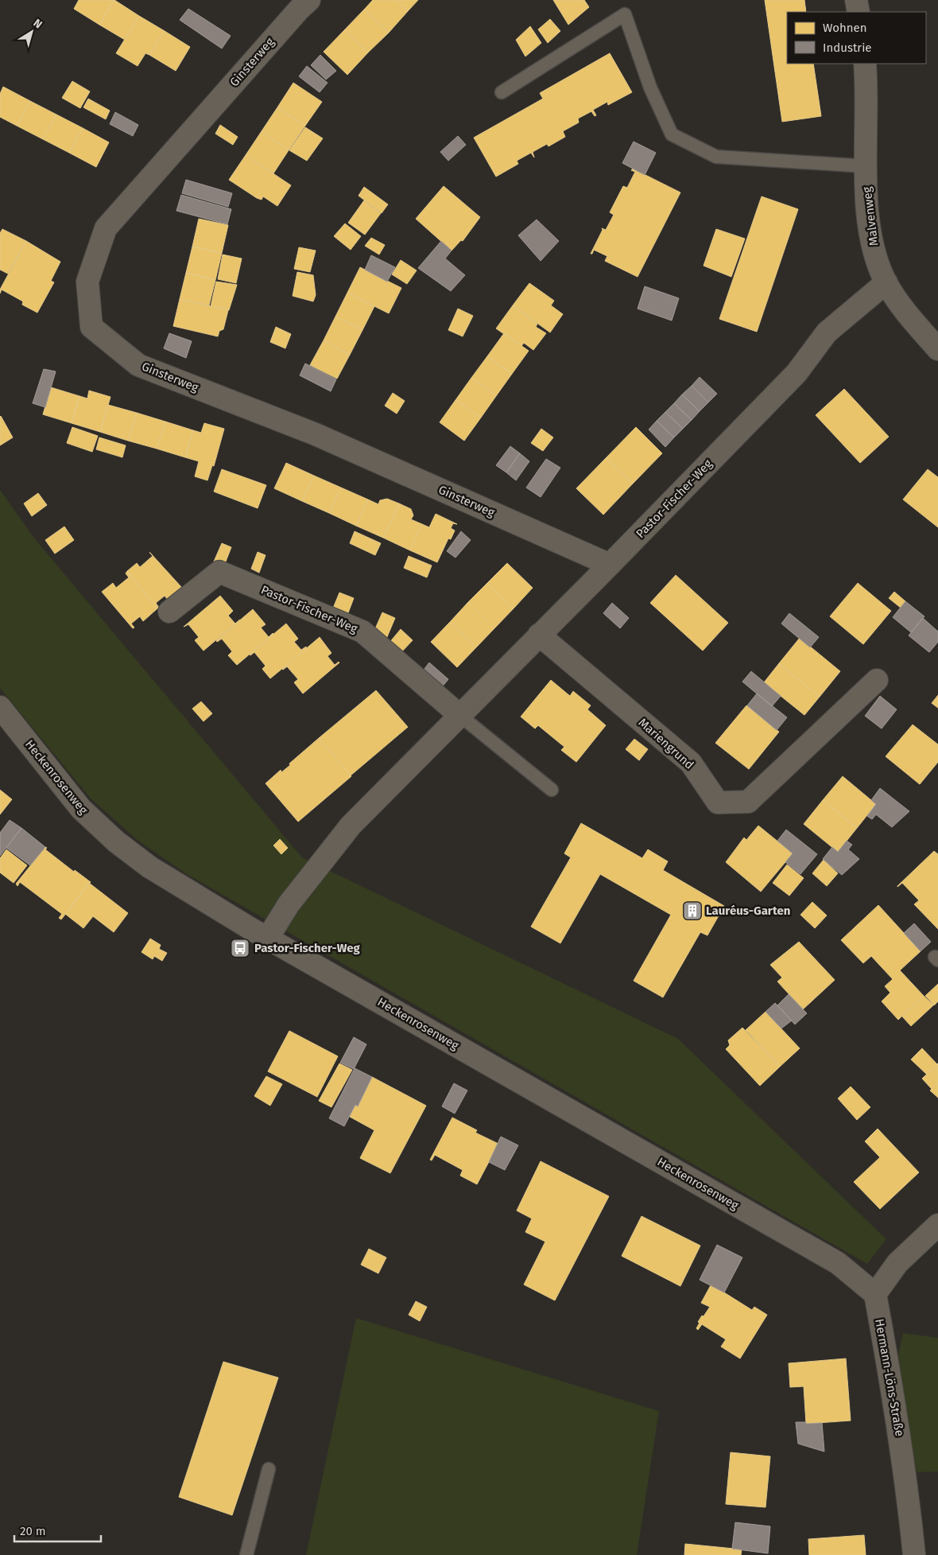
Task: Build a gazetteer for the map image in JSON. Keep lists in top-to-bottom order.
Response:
{
  "streets": {
    "street": [
      "Ginsterweg",
      "Malvenweg",
      "Pastor-Fischer-Weg",
      "Mariengrund",
      "Heckenrosenweg",
      "Hermann-Löns-Straße"
    ]
  },
  "crossings": [
    ["Ginsterweg", "Pastor-Fischer-Weg"],
    ["Malvenweg", "Pastor-Fischer-Weg"],
    ["Pastor-Fischer-Weg", "Mariengrund"],
    ["Pastor-Fischer-Weg", "Heckenrosenweg"],
    ["Heckenrosenweg", "Hermann-Löns-Straße"]
  ],
  "places": {
    "building": ["Lauréus-Garten"],
    "bus stop": ["Pastor-Fischer-Weg"]
  },
  "legend": ["Wohnen", "Industrie"],
  "scale_bar": "20 m",
  "north": "top right"
}
